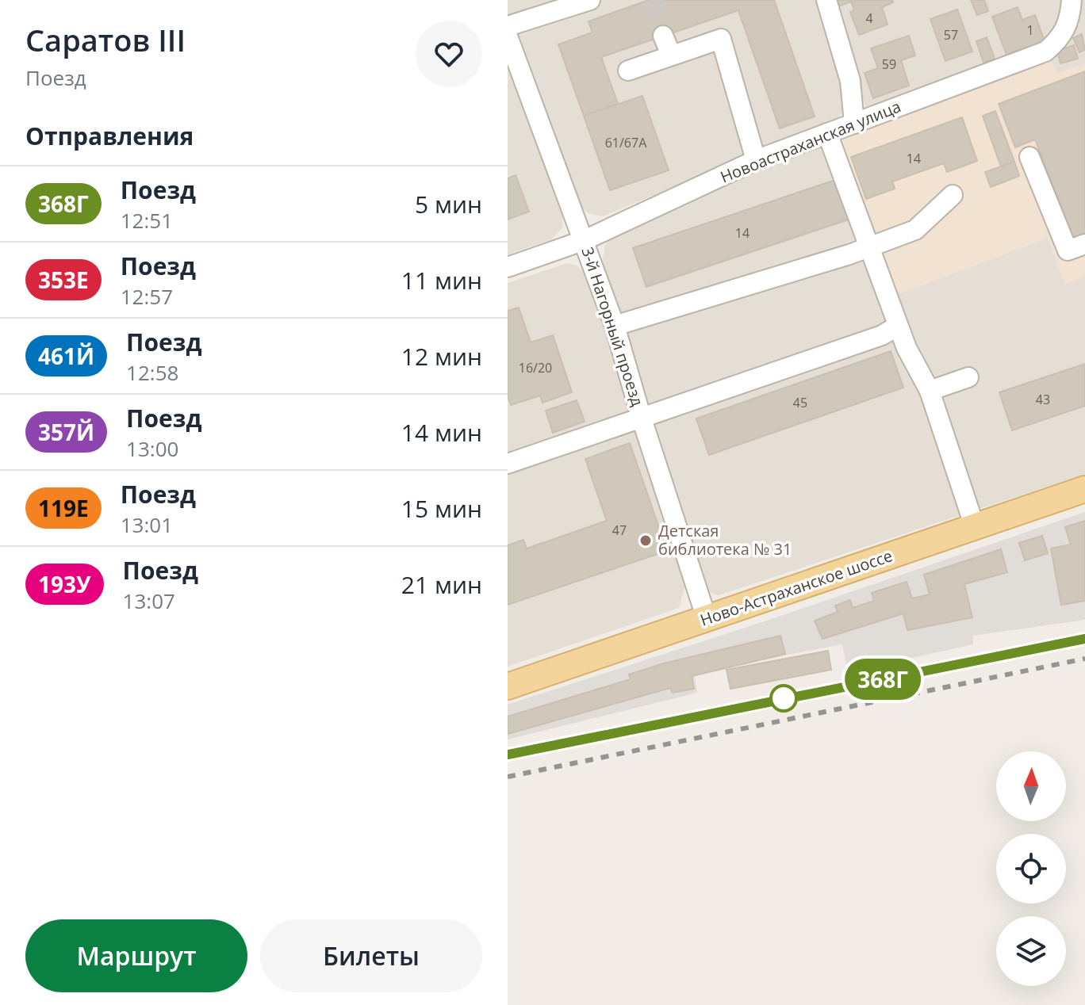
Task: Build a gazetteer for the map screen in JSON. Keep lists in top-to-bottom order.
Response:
{
  "streets": {
    "main road": ["Ново-Астраханское шоссе"],
    "street": ["Новоастраханская улица", "3-й Нагорный проезд"]
  },
  "crossings": [
    ["Новоастраханская улица", "3-й Нагорный проезд"],
    ["3-й Нагорный проезд", "Ново-Астраханское шоссе"]
  ],
  "places": ["Детская библиотека № 31"],
  "house_numbers": [
    "4",
    "1",
    "57",
    "59",
    "61/67А",
    "14",
    "14",
    "16/20",
    "43",
    "45",
    "47"
  ],
  "north": "top",
  "page": {
    "heading": [
      ["Саратов III", "Поезд"],
      "Отправления"
    ],
    "on_map": "368Г",
    "list": [
      {
        "mark": "368Г",
        "name": "Поезд",
        "note": "12:51",
        "value": "5 мин"
      },
      {
        "mark": "353Е",
        "name": "Поезд",
        "note": "12:57",
        "value": "11 мин"
      },
      {
        "mark": "461Й",
        "name": "Поезд",
        "note": "12:58",
        "value": "12 мин"
      },
      {
        "mark": "357Й",
        "name": "Поезд",
        "note": "13:00",
        "value": "14 мин"
      },
      {
        "mark": "119Е",
        "name": "Поезд",
        "note": "13:01",
        "value": "15 мин"
      },
      {
        "mark": "193У",
        "name": "Поезд",
        "note": "13:07",
        "value": "21 мин"
      }
    ],
    "buttons": ["Маршрут", "Билеты"]
  }
}
